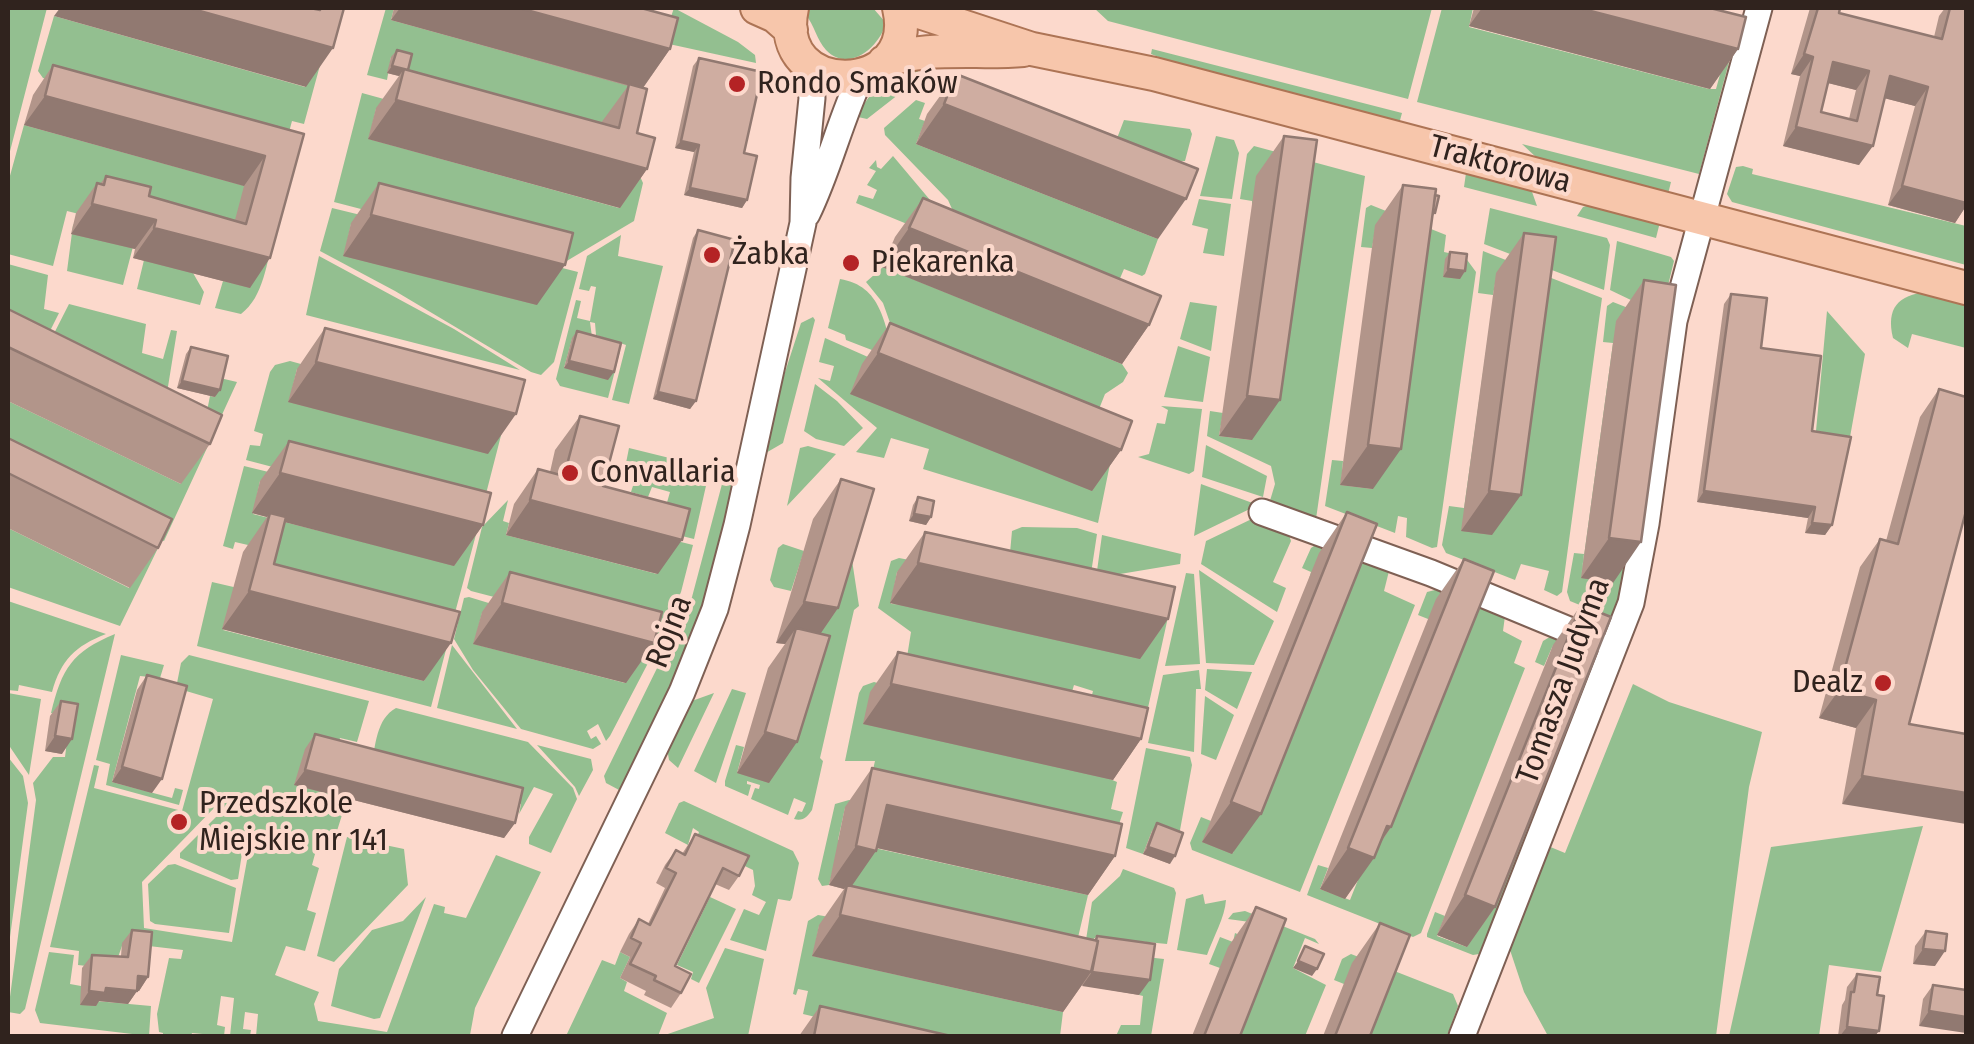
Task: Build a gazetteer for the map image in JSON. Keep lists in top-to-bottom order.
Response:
{
  "streets": {
    "main road": ["Traktorowa"],
    "street": ["Rojna", "Tomasza Judyma"]
  },
  "crossings": [
    ["Traktorowa", "Rojna"],
    ["Traktorowa", "Tomasza Judyma"]
  ],
  "places": [
    "Rondo Smaków",
    "Żabka",
    "Piekarenka",
    "Convallaria",
    "Dealz",
    "Przedszkole Miejskie nr 141"
  ]
}
